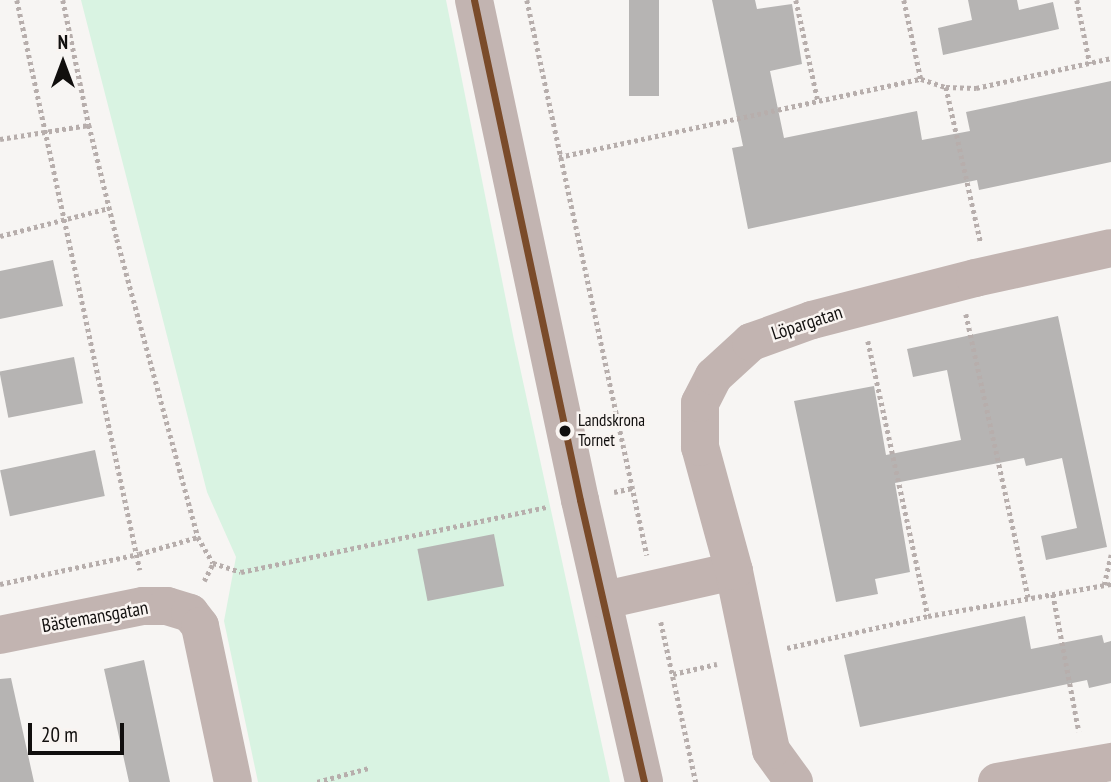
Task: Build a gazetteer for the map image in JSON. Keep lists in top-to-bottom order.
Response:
{
  "streets": {
    "street": ["Löpargatan", "Bästemansgatan"]
  },
  "places": ["Landskrona Tornet"],
  "scale_bar": "20 m",
  "north": "top"
}
